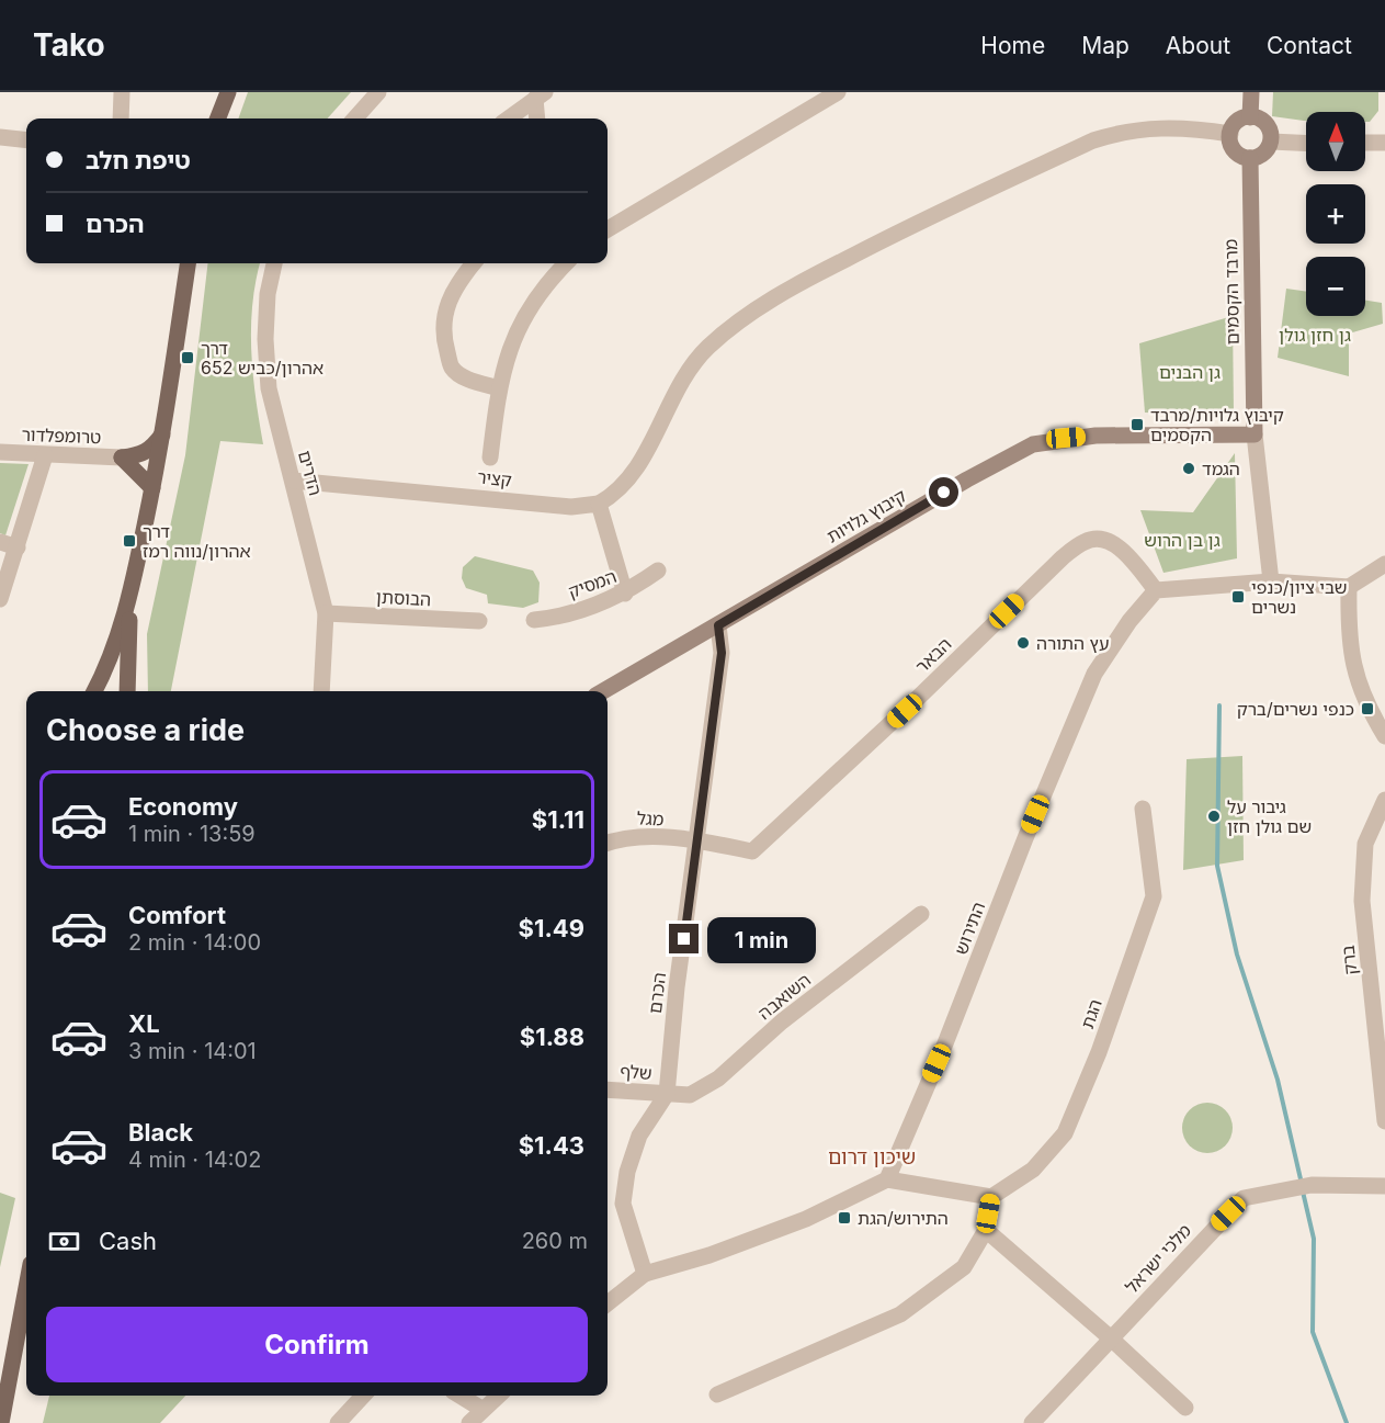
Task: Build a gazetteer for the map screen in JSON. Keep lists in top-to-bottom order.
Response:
{
  "streets": {
    "street": [
      "מרבד הקסמים",
      "טרומפלדור",
      "הדרים",
      "קציר",
      "קיבוץ גלויות",
      "המסיק",
      "הבוסתן",
      "הבאר",
      "מגל",
      "התירוש",
      "ברק",
      "הכרם",
      "השואבה",
      "הגת",
      "שלף",
      "מלכי ישראל"
    ]
  },
  "crossings": [
    ["מרבד הקסמים", "קיבוץ גלויות"],
    ["הדרים", "קציר"],
    ["הדרים", "הבוסתן"],
    ["קיבוץ גלויות", "הכרם"],
    ["הבאר", "מגל"],
    ["הבאר", "התירוש"],
    ["הבאר", "הכרם"],
    ["מגל", "הכרם"],
    ["הכרם", "השואבה"],
    ["הכרם", "שלף"],
    ["השואבה", "שלף"]
  ],
  "districts": ["שיכון דרום"],
  "parks": ["גן חזן גולן", "גן הבנים", "גן בן הרוש"],
  "places": {
    "transit": [
      "דרך אהרון/כביש 652",
      "קיבוץ גלויות/מרבד הקסמים",
      "דרך אהרון/נווה רמז",
      "שבי ציון/כנפי נשרים",
      "כנפי נשרים/ברק",
      "התירוש/הגת"
    ],
    "other": ["הגמד", "עץ התורה", "גיבור על שם גולן חזן"]
  },
  "north": "top",
  "page": {
    "header": "Tako",
    "nav": [
      "Home",
      "Map",
      "About",
      "Contact"
    ],
    "map_buttons": ["+", "−"],
    "banner": ["טיפת חלב", "הכרם"],
    "heading": "Choose a ride",
    "list": [
      {
        "name": "Economy",
        "note": "1 min · 13:59",
        "value": "$1.11"
      },
      {
        "name": "Comfort",
        "note": "2 min · 14:00",
        "value": "$1.49"
      },
      {
        "name": "XL",
        "note": "3 min · 14:01",
        "value": "$1.88"
      },
      {
        "name": "Black",
        "note": "4 min · 14:02",
        "value": "$1.43"
      }
    ],
    "bubble": "1 min",
    "pay": ["Cash", "260 m"],
    "buttons": "Confirm"
  }
}
